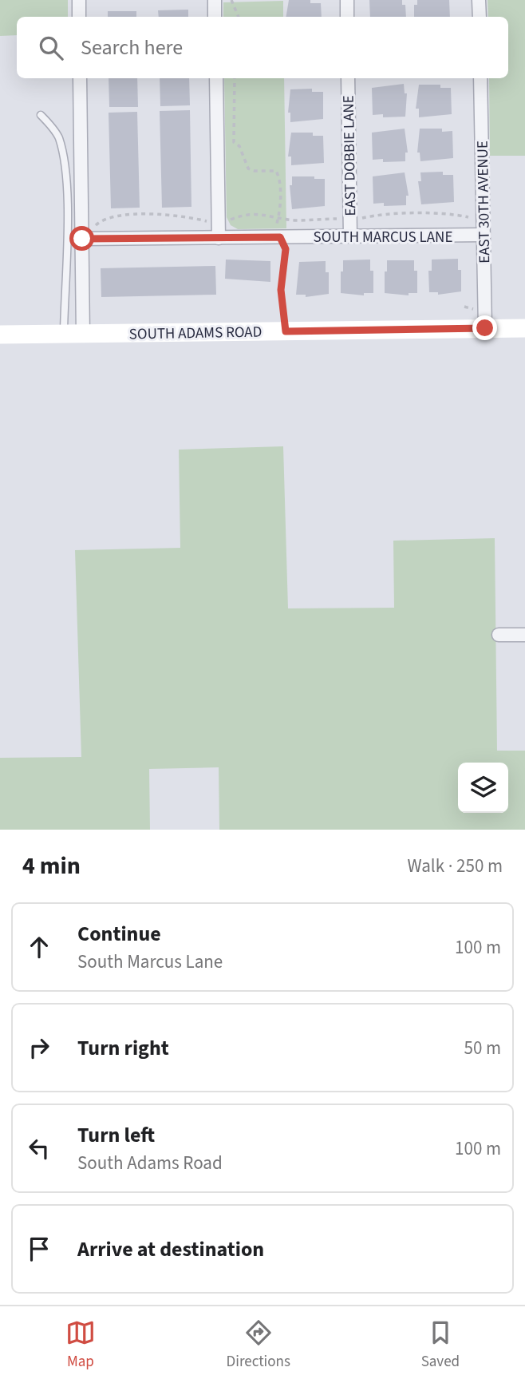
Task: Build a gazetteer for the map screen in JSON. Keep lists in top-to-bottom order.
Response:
{
  "streets": {
    "street": [
      "EAST DOBBIE LANE",
      "EAST 30TH AVENUE",
      "SOUTH MARCUS LANE",
      "SOUTH ADAMS ROAD"
    ]
  },
  "crossings": [
    ["EAST DOBBIE LANE", "SOUTH MARCUS LANE"],
    ["EAST 30TH AVENUE", "SOUTH MARCUS LANE"],
    ["EAST 30TH AVENUE", "SOUTH ADAMS ROAD"]
  ],
  "page": {
    "search": "Search here",
    "heading": ["4 min", "Walk · 250 m"],
    "list": [
      ["Continue", "South Marcus Lane", "100 m"],
      ["Turn right", "50 m"],
      ["Turn left", "South Adams Road", "100 m"],
      "Arrive at destination"
    ],
    "nav": ["Map", "Directions", "Saved"]
  }
}
